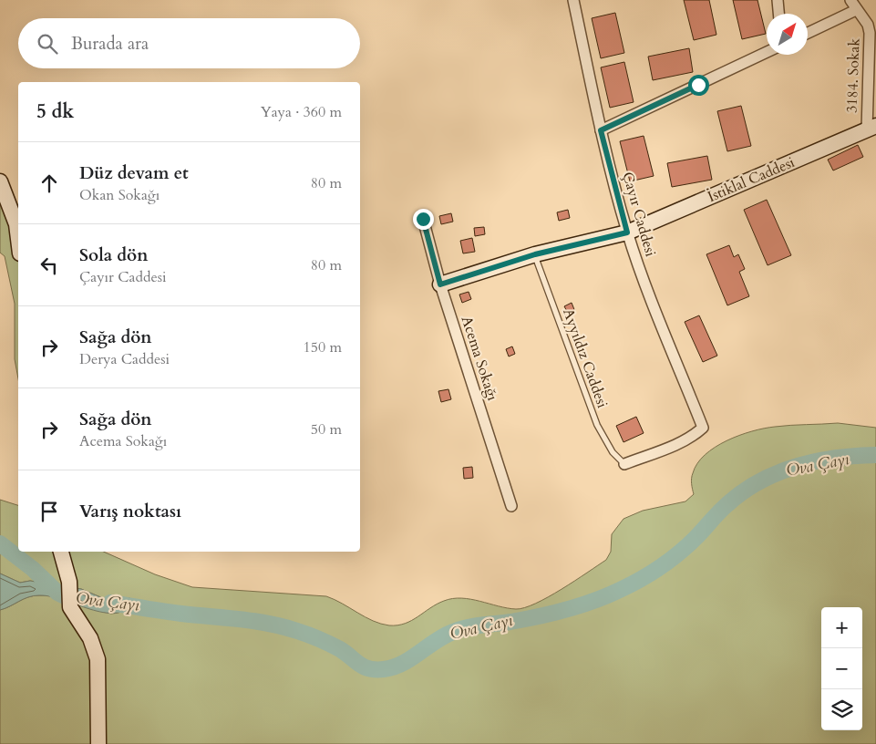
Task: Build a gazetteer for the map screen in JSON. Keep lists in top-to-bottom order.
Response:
{
  "streets": {
    "street": [
      "3184. Sokak",
      "İstiklal Caddesi",
      "Çayır Caddesi",
      "Acema Sokağı"
    ],
    "lane": ["Ayyıldız Caddesi"]
  },
  "crossings": [
    ["3184. Sokak", "İstiklal Caddesi"],
    ["İstiklal Caddesi", "Çayır Caddesi"],
    ["İstiklal Caddesi", "Acema Sokağı"],
    ["İstiklal Caddesi", "Ayyıldız Caddesi"],
    ["Çayır Caddesi", "Ayyıldız Caddesi"]
  ],
  "water": ["Ova Çayı"],
  "north": "top right",
  "page": {
    "search": "Burada ara",
    "heading": ["5 dk", "Yaya · 360 m"],
    "list": [
      ["Düz devam et", "Okan Sokağı", "80 m"],
      ["Sola dön", "Çayır Caddesi", "80 m"],
      ["Sağa dön", "Derya Caddesi", "150 m"],
      ["Sağa dön", "Acema Sokağı", "50 m"],
      "Varış noktası"
    ],
    "map_buttons": ["+", "−"]
  }
}
